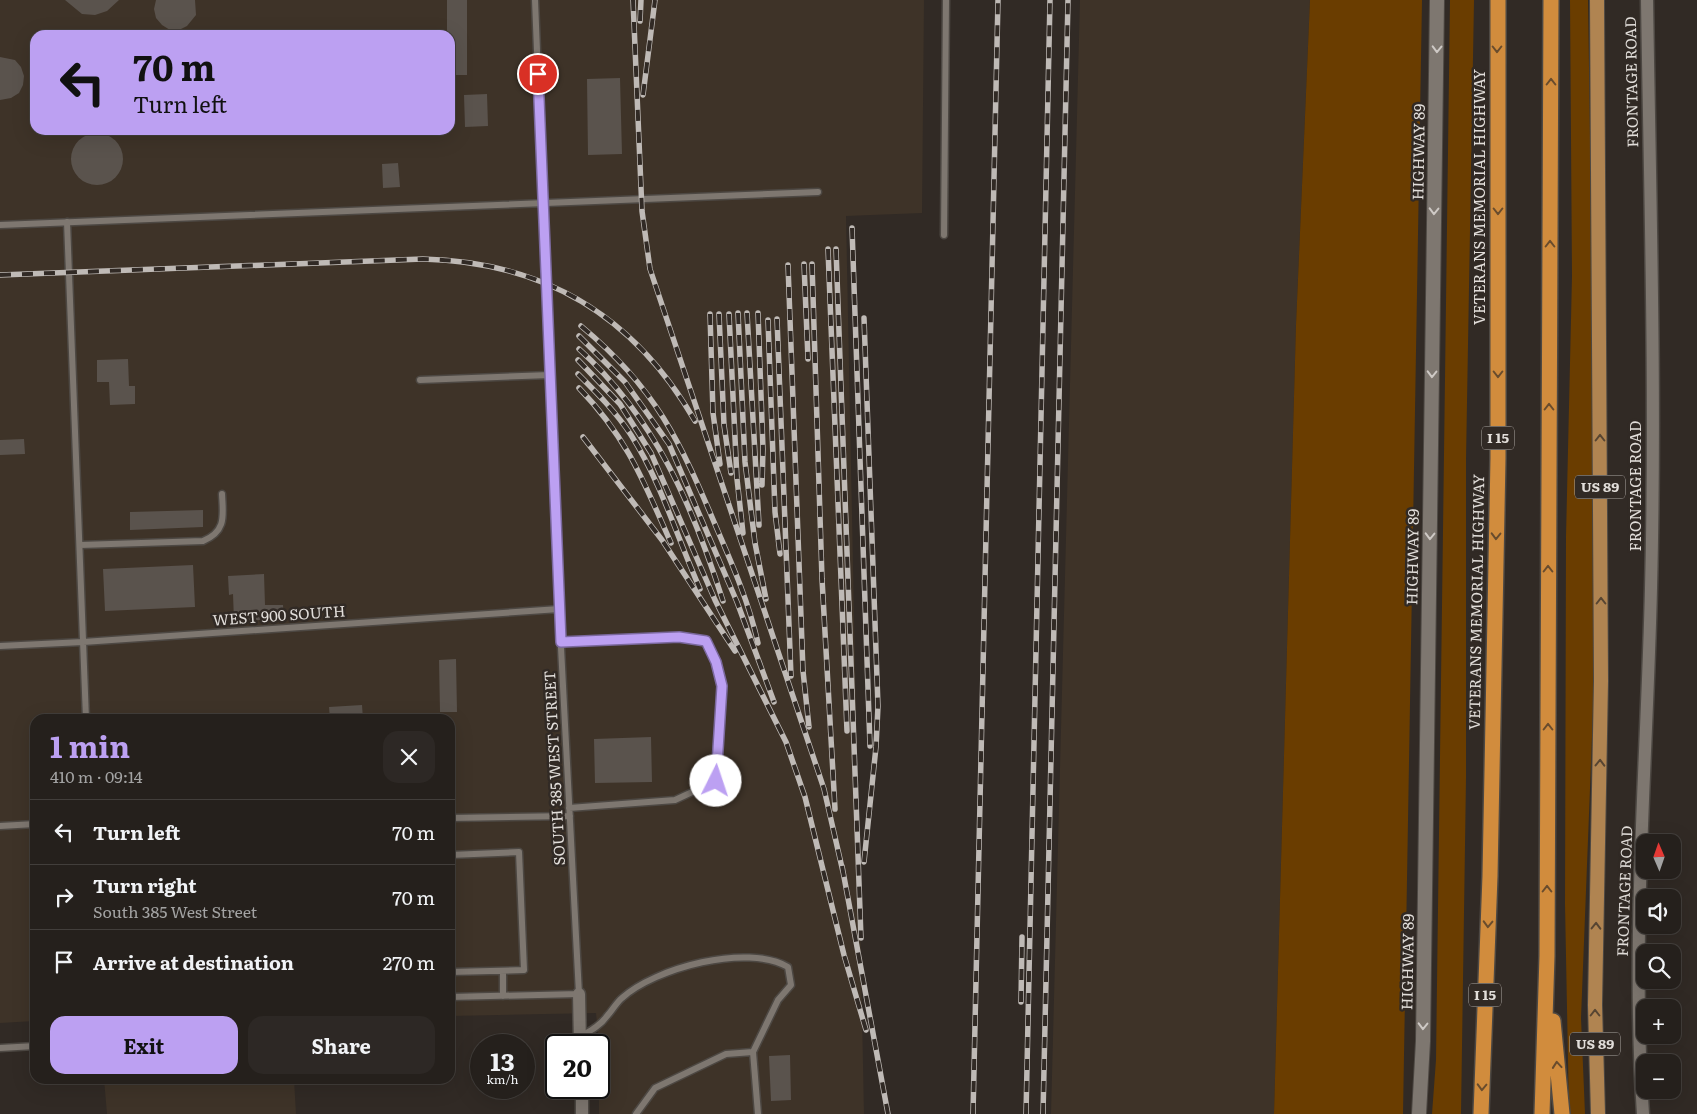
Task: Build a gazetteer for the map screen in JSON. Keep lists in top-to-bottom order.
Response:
{
  "streets": {
    "highway": ["VETERANS MEMORIAL HIGHWAY", "I 15"],
    "main road": ["HIGHWAY 89", "US 89"],
    "street": ["FRONTAGE ROAD"],
    "lane": ["WEST 900 SOUTH", "SOUTH 385 WEST STREET"]
  },
  "crossings": [
    ["WEST 900 SOUTH", "SOUTH 385 WEST STREET"]
  ],
  "one_way": ["HIGHWAY 89"],
  "north": "top",
  "page": {
    "turn": ["70 m", "Turn left"],
    "heading": ["1 min", "410 m · 09:14"],
    "list": [
      {
        "name": "Turn left",
        "value": "70 m"
      },
      {
        "name": "Turn right",
        "note": "South 385 West Street",
        "value": "70 m"
      },
      {
        "name": "Arrive at destination",
        "value": "270 m"
      }
    ],
    "map_buttons": ["+", "−"],
    "buttons": ["Exit", "Share"],
    "speed": "13 km/h",
    "limit": "20"
  }
}
